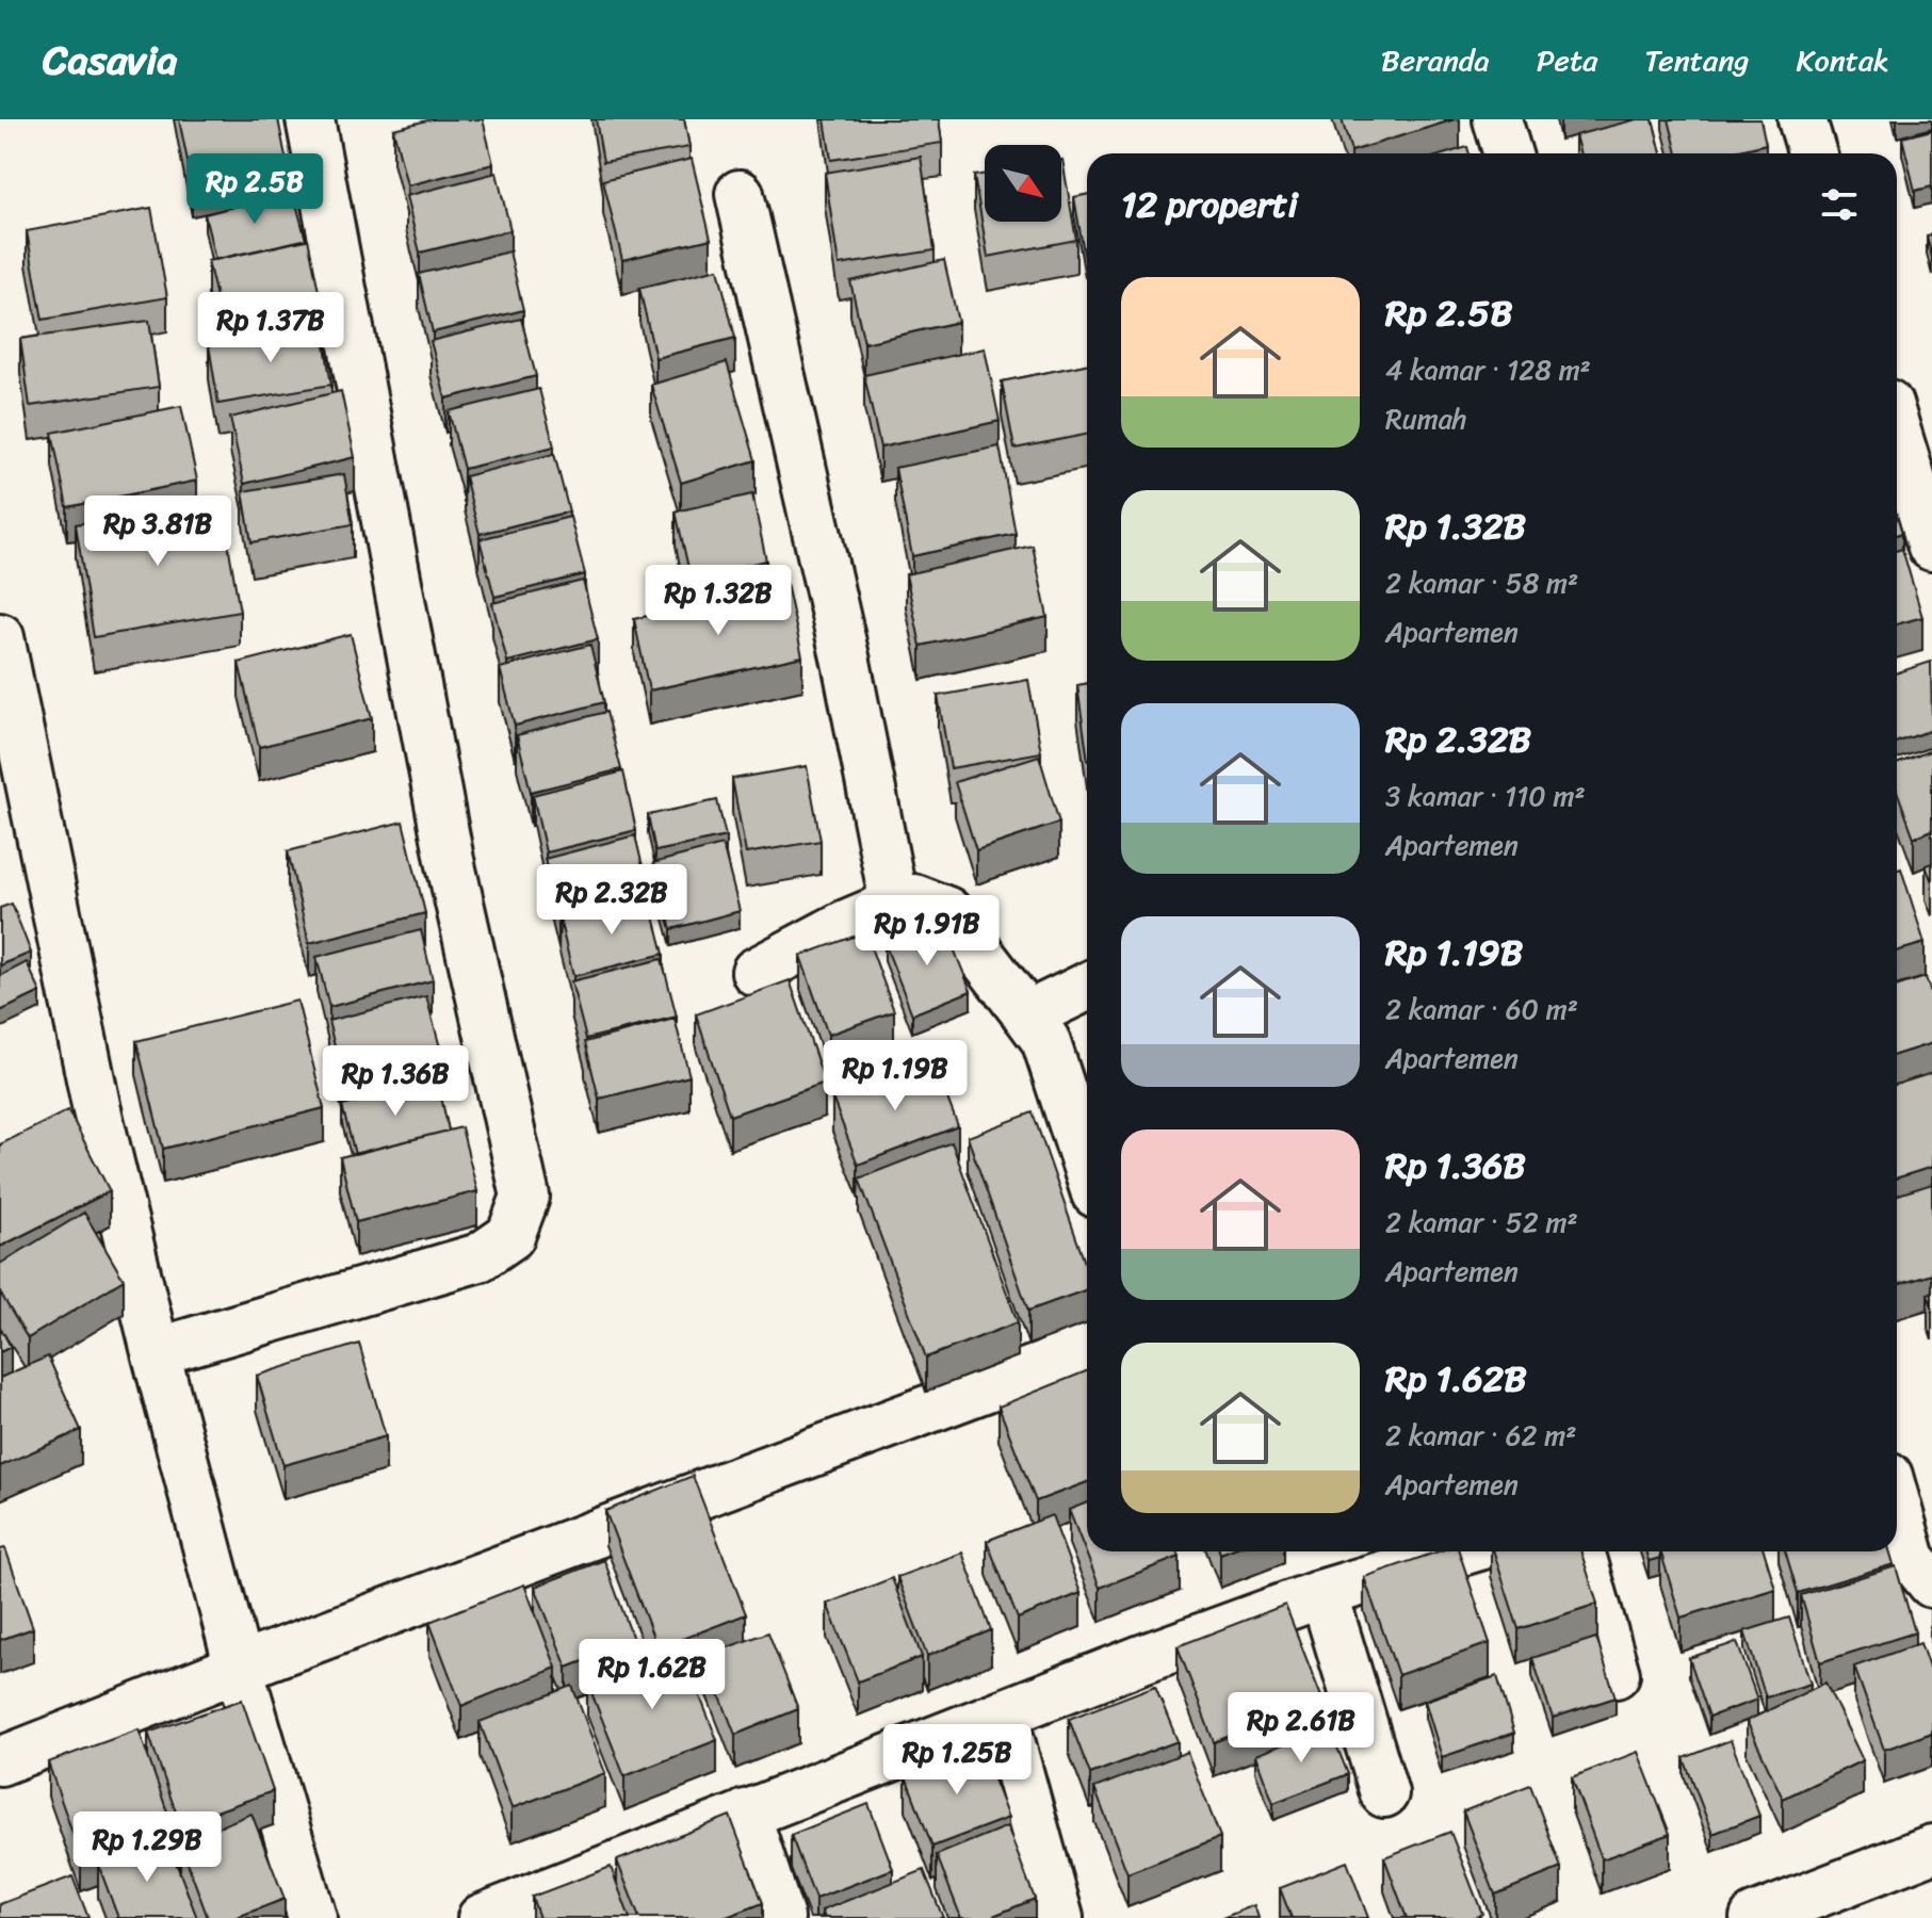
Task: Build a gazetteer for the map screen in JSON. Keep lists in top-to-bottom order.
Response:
{
  "north": "bottom right",
  "page": {
    "header": "Casavia",
    "nav": [
      "Beranda",
      "Peta",
      "Tentang",
      "Kontak"
    ],
    "price": [
      "Rp 2.5B",
      "Rp 1.37B",
      "Rp 3.81B",
      "Rp 1.32B",
      "Rp 2.32B",
      "Rp 1.91B",
      "Rp 1.19B",
      "Rp 1.36B",
      "Rp 1.62B",
      "Rp 2.61B",
      "Rp 1.25B",
      "Rp 1.29B"
    ],
    "heading": "12 properti",
    "list": [
      {
        "name": "Rp 2.5B",
        "note": "4 kamar · 128 m² · Rumah"
      },
      {
        "name": "Rp 1.32B",
        "note": "2 kamar · 58 m² · Apartemen"
      },
      {
        "name": "Rp 2.32B",
        "note": "3 kamar · 110 m² · Apartemen"
      },
      {
        "name": "Rp 1.19B",
        "note": "2 kamar · 60 m² · Apartemen"
      },
      {
        "name": "Rp 1.36B",
        "note": "2 kamar · 52 m² · Apartemen"
      },
      {
        "name": "Rp 1.62B",
        "note": "2 kamar · 62 m² · Apartemen"
      }
    ]
  }
}
